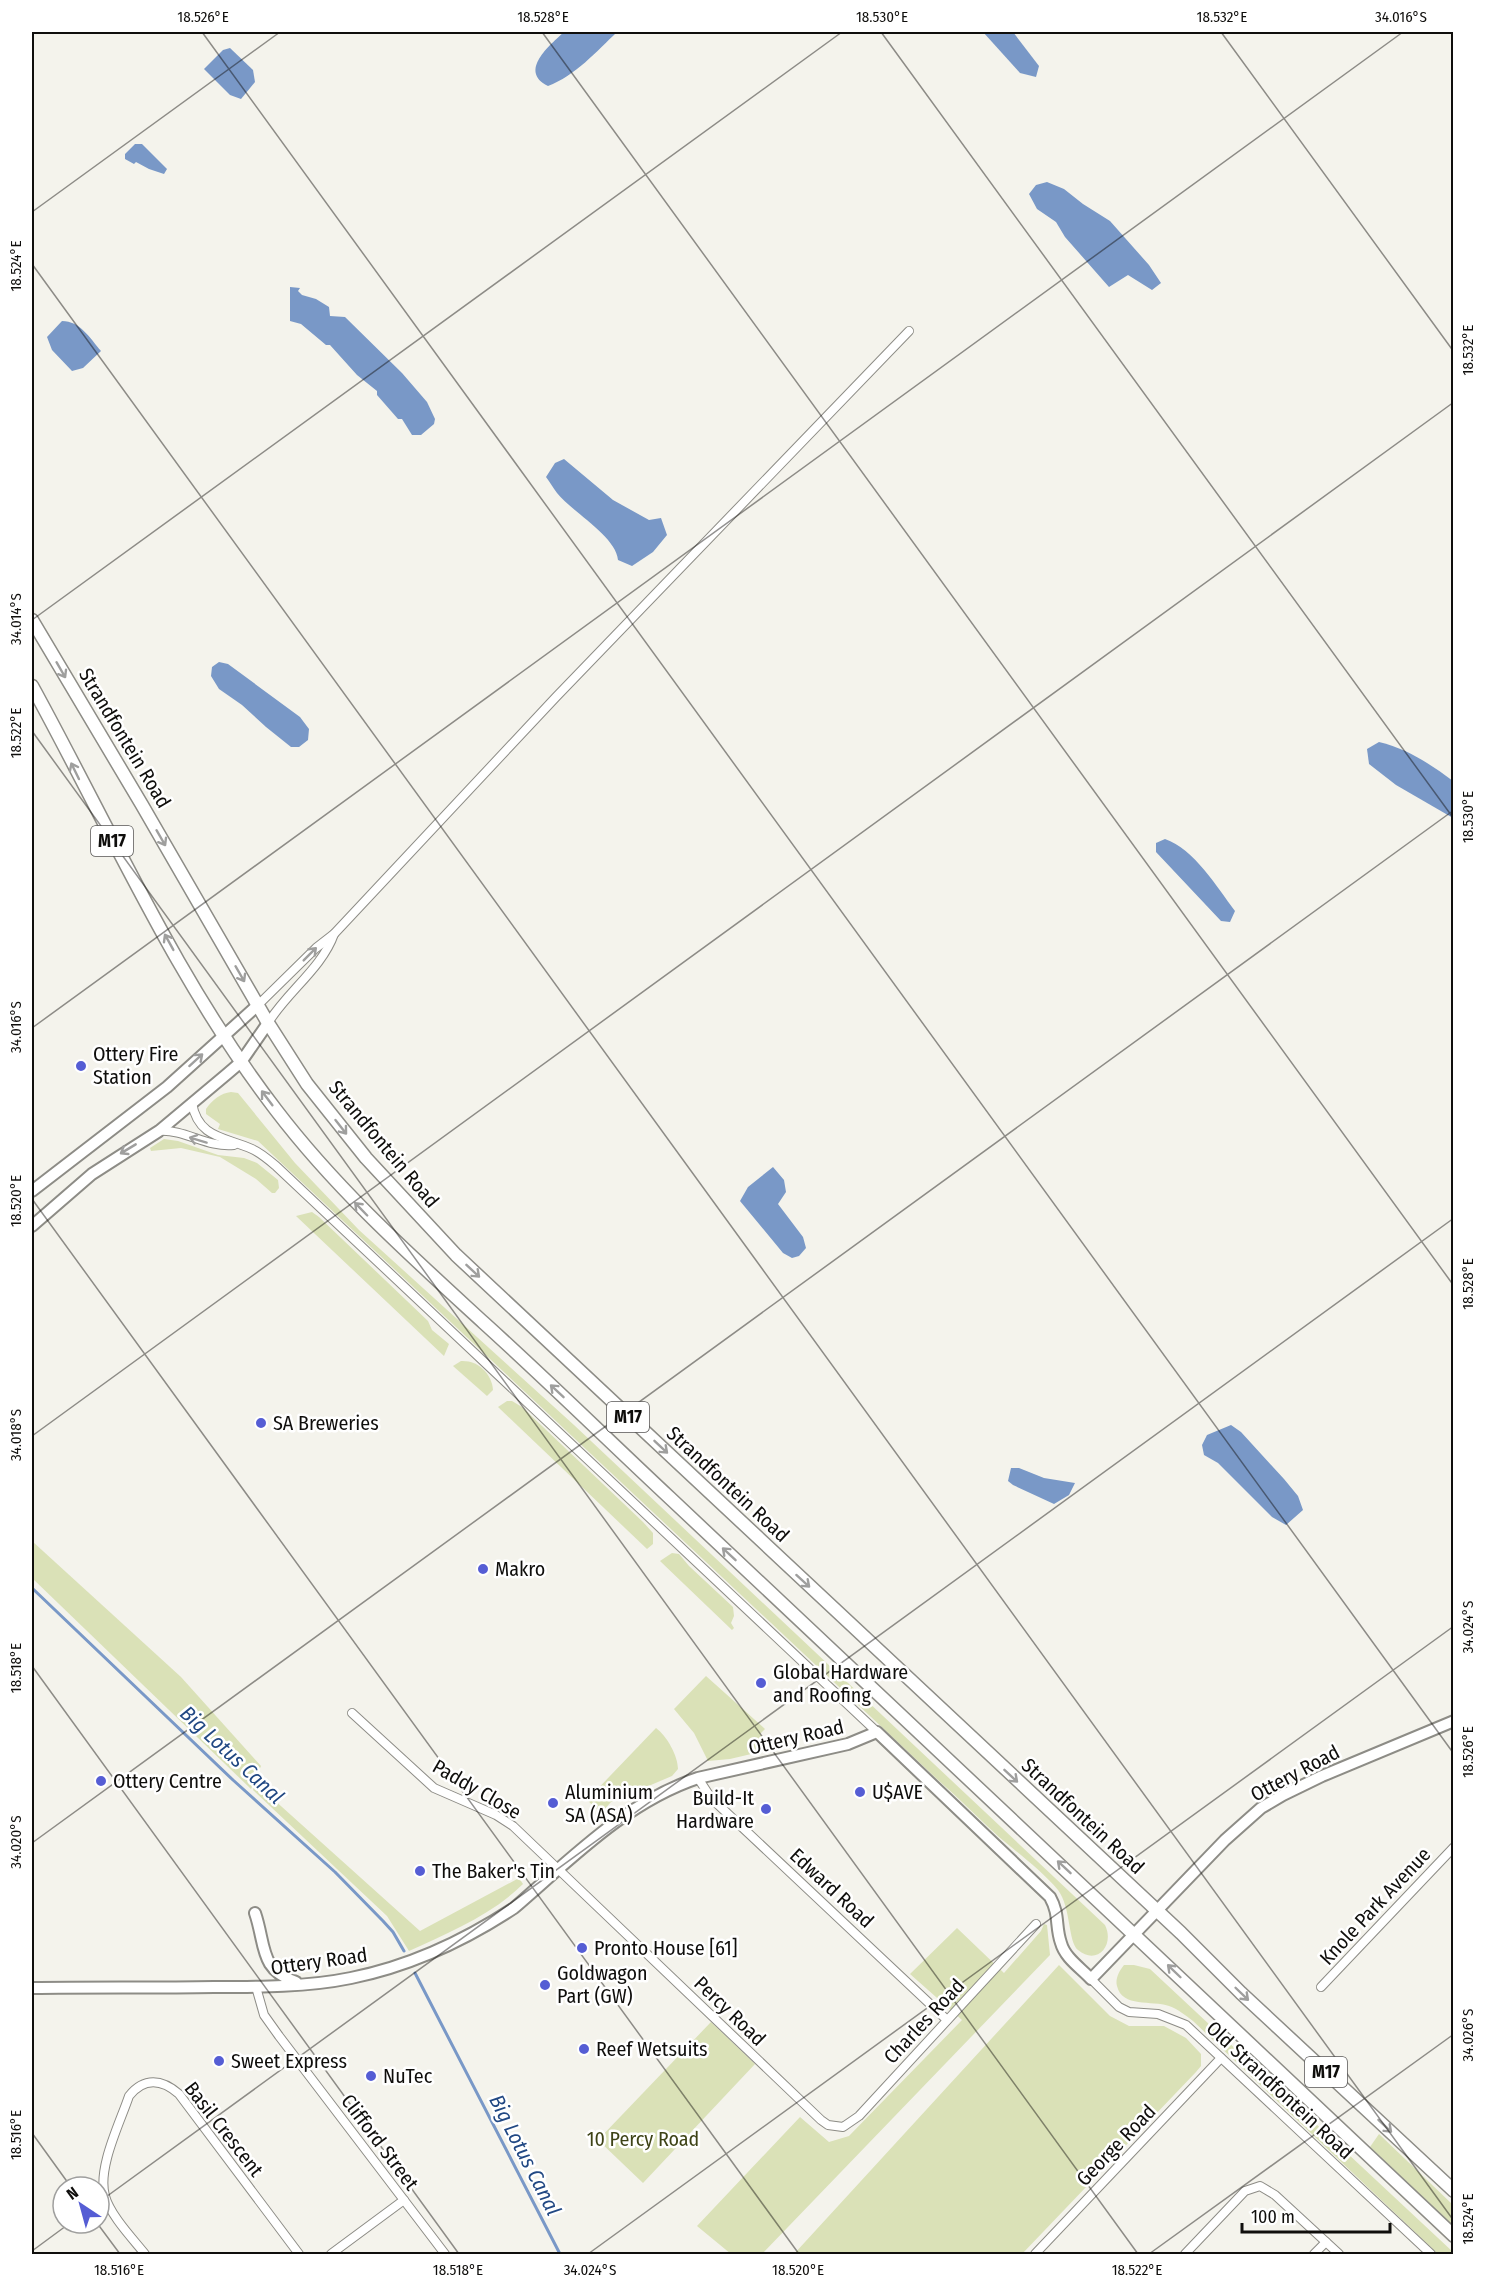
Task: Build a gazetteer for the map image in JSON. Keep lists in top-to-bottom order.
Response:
{
  "streets": {
    "main road": ["Strandfontein Road", "M17"],
    "street": [
      "Ottery Road",
      "Paddy Close",
      "Edward Road",
      "Knole Park Avenue",
      "Percy Road",
      "Charles Road",
      "Old Strandfontein Road",
      "Basil Crescent",
      "Clifford Street",
      "George Road"
    ]
  },
  "crossings": [
    ["Strandfontein Road", "Ottery Road"],
    ["M17", "Ottery Road"],
    ["Ottery Road", "Paddy Close"],
    ["Ottery Road", "Edward Road"],
    ["Ottery Road", "Percy Road"],
    ["Ottery Road", "Old Strandfontein Road"],
    ["Ottery Road", "Clifford Street"],
    ["Paddy Close", "Percy Road"],
    ["Edward Road", "Charles Road"],
    ["Percy Road", "Charles Road"],
    ["Old Strandfontein Road", "George Road"]
  ],
  "water": ["Big Lotus Canal"],
  "parks": ["10 Percy Road"],
  "places": [
    "Ottery Fire Station",
    "SA Breweries",
    "Makro",
    "Global Hardware and Roofing",
    "Ottery Centre",
    "U$AVE",
    "Aluminium SA (ASA)",
    "Build-It Hardware",
    "The Baker's Tin",
    "Pronto House [61]",
    "Goldwagon Part (GW)",
    "Reef Wetsuits",
    "Sweet Express",
    "NuTec"
  ],
  "scale_bar": "100 m",
  "north": "top left",
  "coordinates": [
    "18.526°E",
    "18.528°E",
    "18.530°E",
    "18.532°E",
    "34.016°S",
    "18.524°E",
    "34.014°S",
    "18.522°E",
    "18.520°E",
    "34.018°S",
    "34.024°S",
    "18.518°E",
    "34.020°S",
    "34.026°S",
    "18.516°E"
  ]
}
